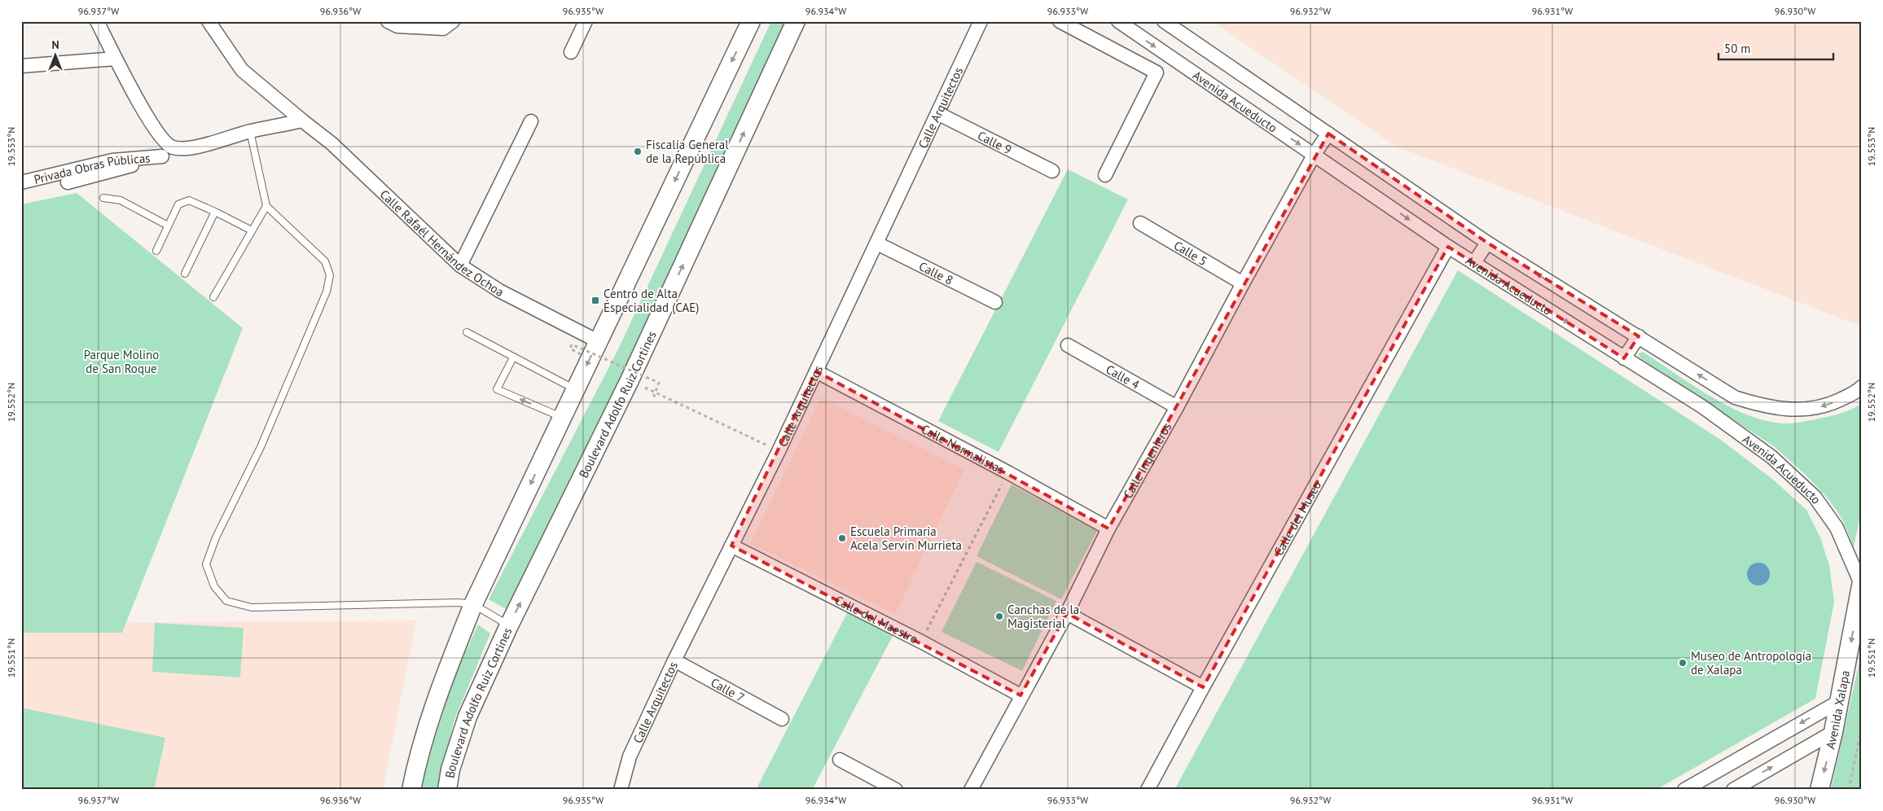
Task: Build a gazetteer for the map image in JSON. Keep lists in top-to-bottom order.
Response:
{
  "streets": {
    "main road": ["Boulevard Adolfo Ruiz Cortines", "Avenida Xalapa"],
    "street": [
      "Avenida Acueducto",
      "Calle Arquitectos",
      "Calle 9",
      "Privada Obras Públicas",
      "Calle Rafaél Hernández Ochoa",
      "Calle 5",
      "Calle 8",
      "Calle 4",
      "Calle Normalistas",
      "Calle Ingenieros",
      "Calle del Museo",
      "Calle del Maestro",
      "Calle 7"
    ]
  },
  "crossings": [
    ["Avenida Acueducto", "Calle Ingenieros"],
    ["Avenida Acueducto", "Calle del Museo"],
    ["Avenida Acueducto", "Avenida Xalapa"],
    ["Calle Arquitectos", "Calle 9"],
    ["Calle Arquitectos", "Calle 8"],
    ["Calle Arquitectos", "Calle Normalistas"],
    ["Calle Arquitectos", "Calle del Maestro"],
    ["Calle Arquitectos", "Calle 7"],
    ["Calle 5", "Calle Ingenieros"],
    ["Calle 4", "Calle Ingenieros"],
    ["Calle Normalistas", "Calle Ingenieros"],
    ["Calle Ingenieros", "Calle del Maestro"]
  ],
  "one_way": ["Avenida Xalapa"],
  "parks": ["Parque Molino de San Roque"],
  "places": {
    "other": [
      "Fiscalía General de la República",
      "Escuela Primaria Acela Servín Murrieta",
      "Canchas de la Magisterial",
      "Museo de Antropología de Xalapa"
    ],
    "transit": ["Centro de Alta Especialidad (CAE)"]
  },
  "scale_bar": "50 m",
  "north": "top",
  "coordinates": [
    "96.937°W",
    "96.936°W",
    "96.935°W",
    "96.934°W",
    "96.933°W",
    "96.932°W",
    "96.931°W",
    "96.930°W",
    "19.553°N",
    "19.552°N",
    "19.551°N"
  ]
}
